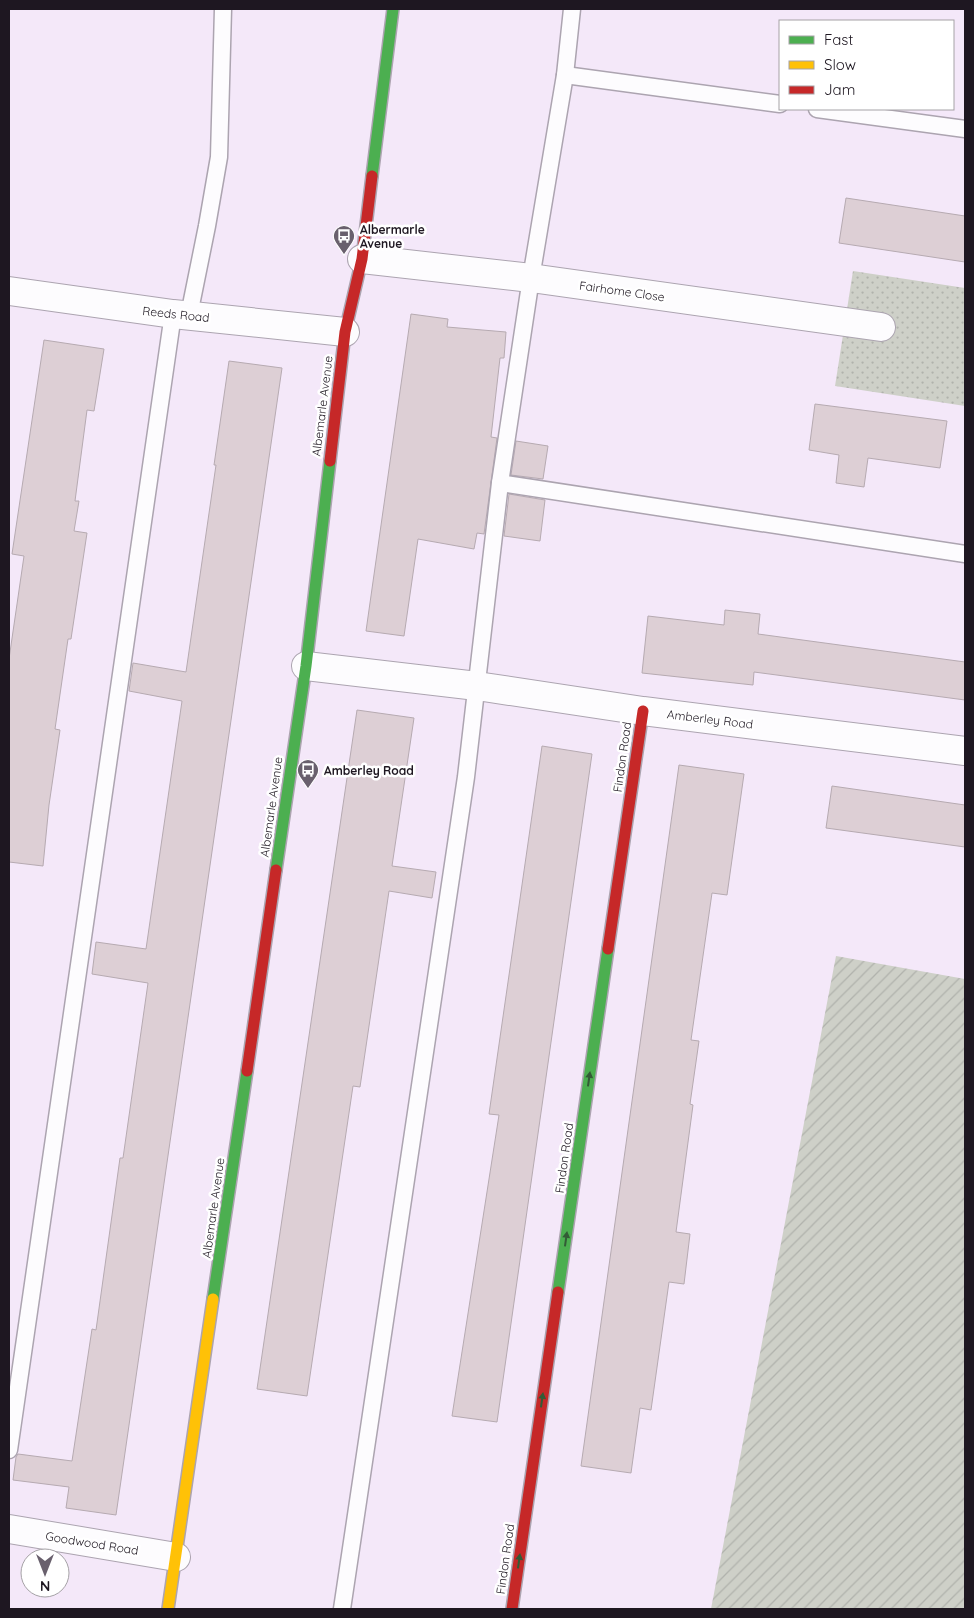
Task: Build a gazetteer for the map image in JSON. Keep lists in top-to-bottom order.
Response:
{
  "streets": {
    "street": [
      "Fairhome Close",
      "Reeds Road",
      "Albemarle Avenue",
      "Amberley Road",
      "Findon Road",
      "Goodwood Road"
    ]
  },
  "crossings": [
    ["Fairhome Close", "Albemarle Avenue"],
    ["Reeds Road", "Albemarle Avenue"],
    ["Albemarle Avenue", "Amberley Road"],
    ["Albemarle Avenue", "Goodwood Road"],
    ["Amberley Road", "Findon Road"]
  ],
  "one_way": ["Findon Road"],
  "places": {
    "bus stop": ["Albermarle Avenue", "Amberley Road"]
  },
  "legend": ["Fast", "Slow", "Jam"],
  "north": "bottom"
}
